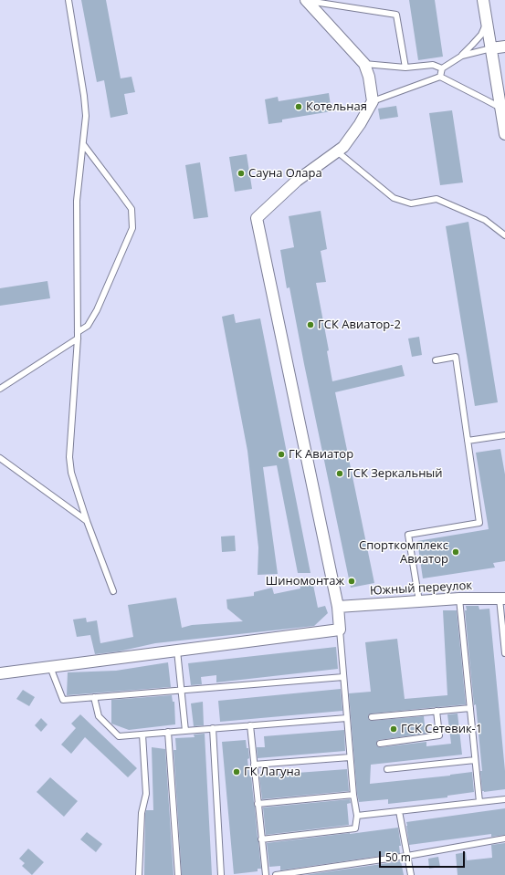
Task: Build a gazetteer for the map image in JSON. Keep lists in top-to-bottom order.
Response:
{
  "streets": {
    "street": ["Южный переулок"]
  },
  "places": [
    "Котельная",
    "Сауна Олара",
    "ГСК Авиатор-2",
    "ГК Авиатор",
    "ГСК Зеркальный",
    "Спорткомплекс Авиатор",
    "Шиномонтаж",
    "ГСК Сетевик-1",
    "ГК Лагуна"
  ],
  "scale_bar": "50 m"
}
